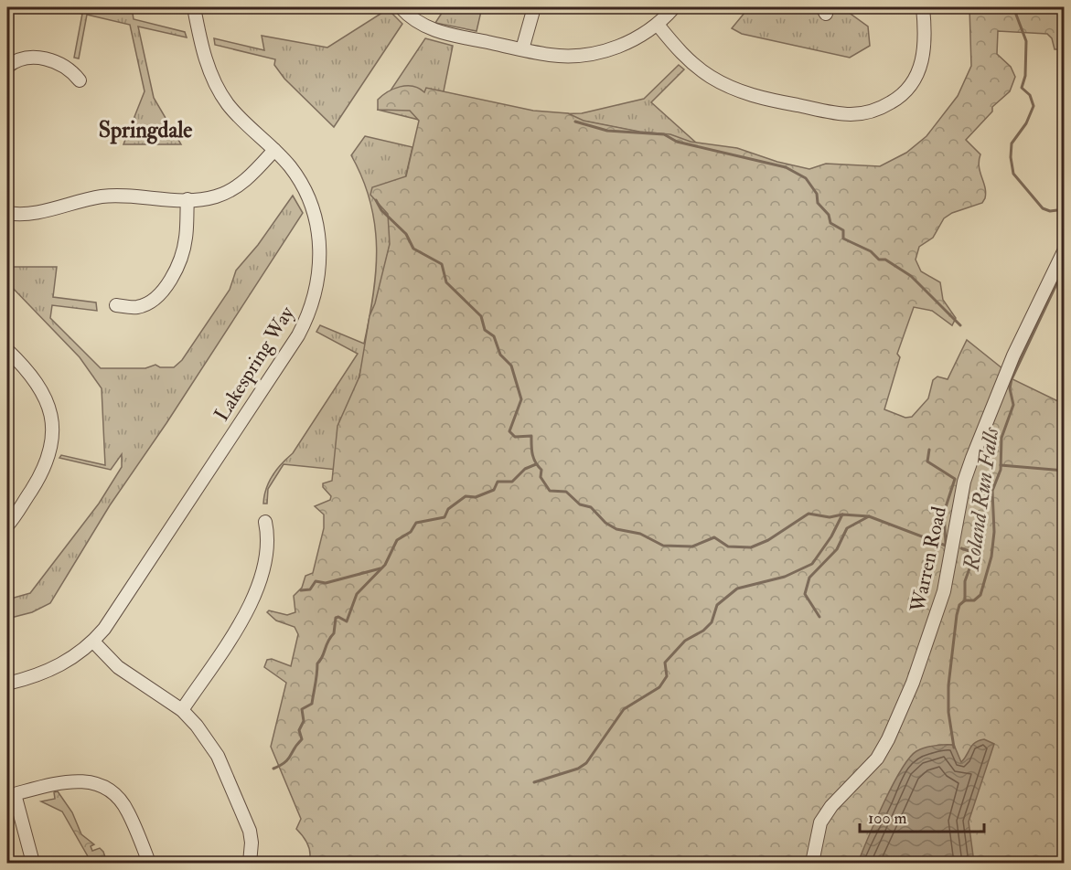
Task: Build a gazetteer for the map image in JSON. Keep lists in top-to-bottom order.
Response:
{
  "streets": {
    "street": ["Lakespring Way", "Warren Road"]
  },
  "districts": ["Springdale"],
  "water": ["Roland Run Falls"],
  "scale_bar": "100 m"
}
